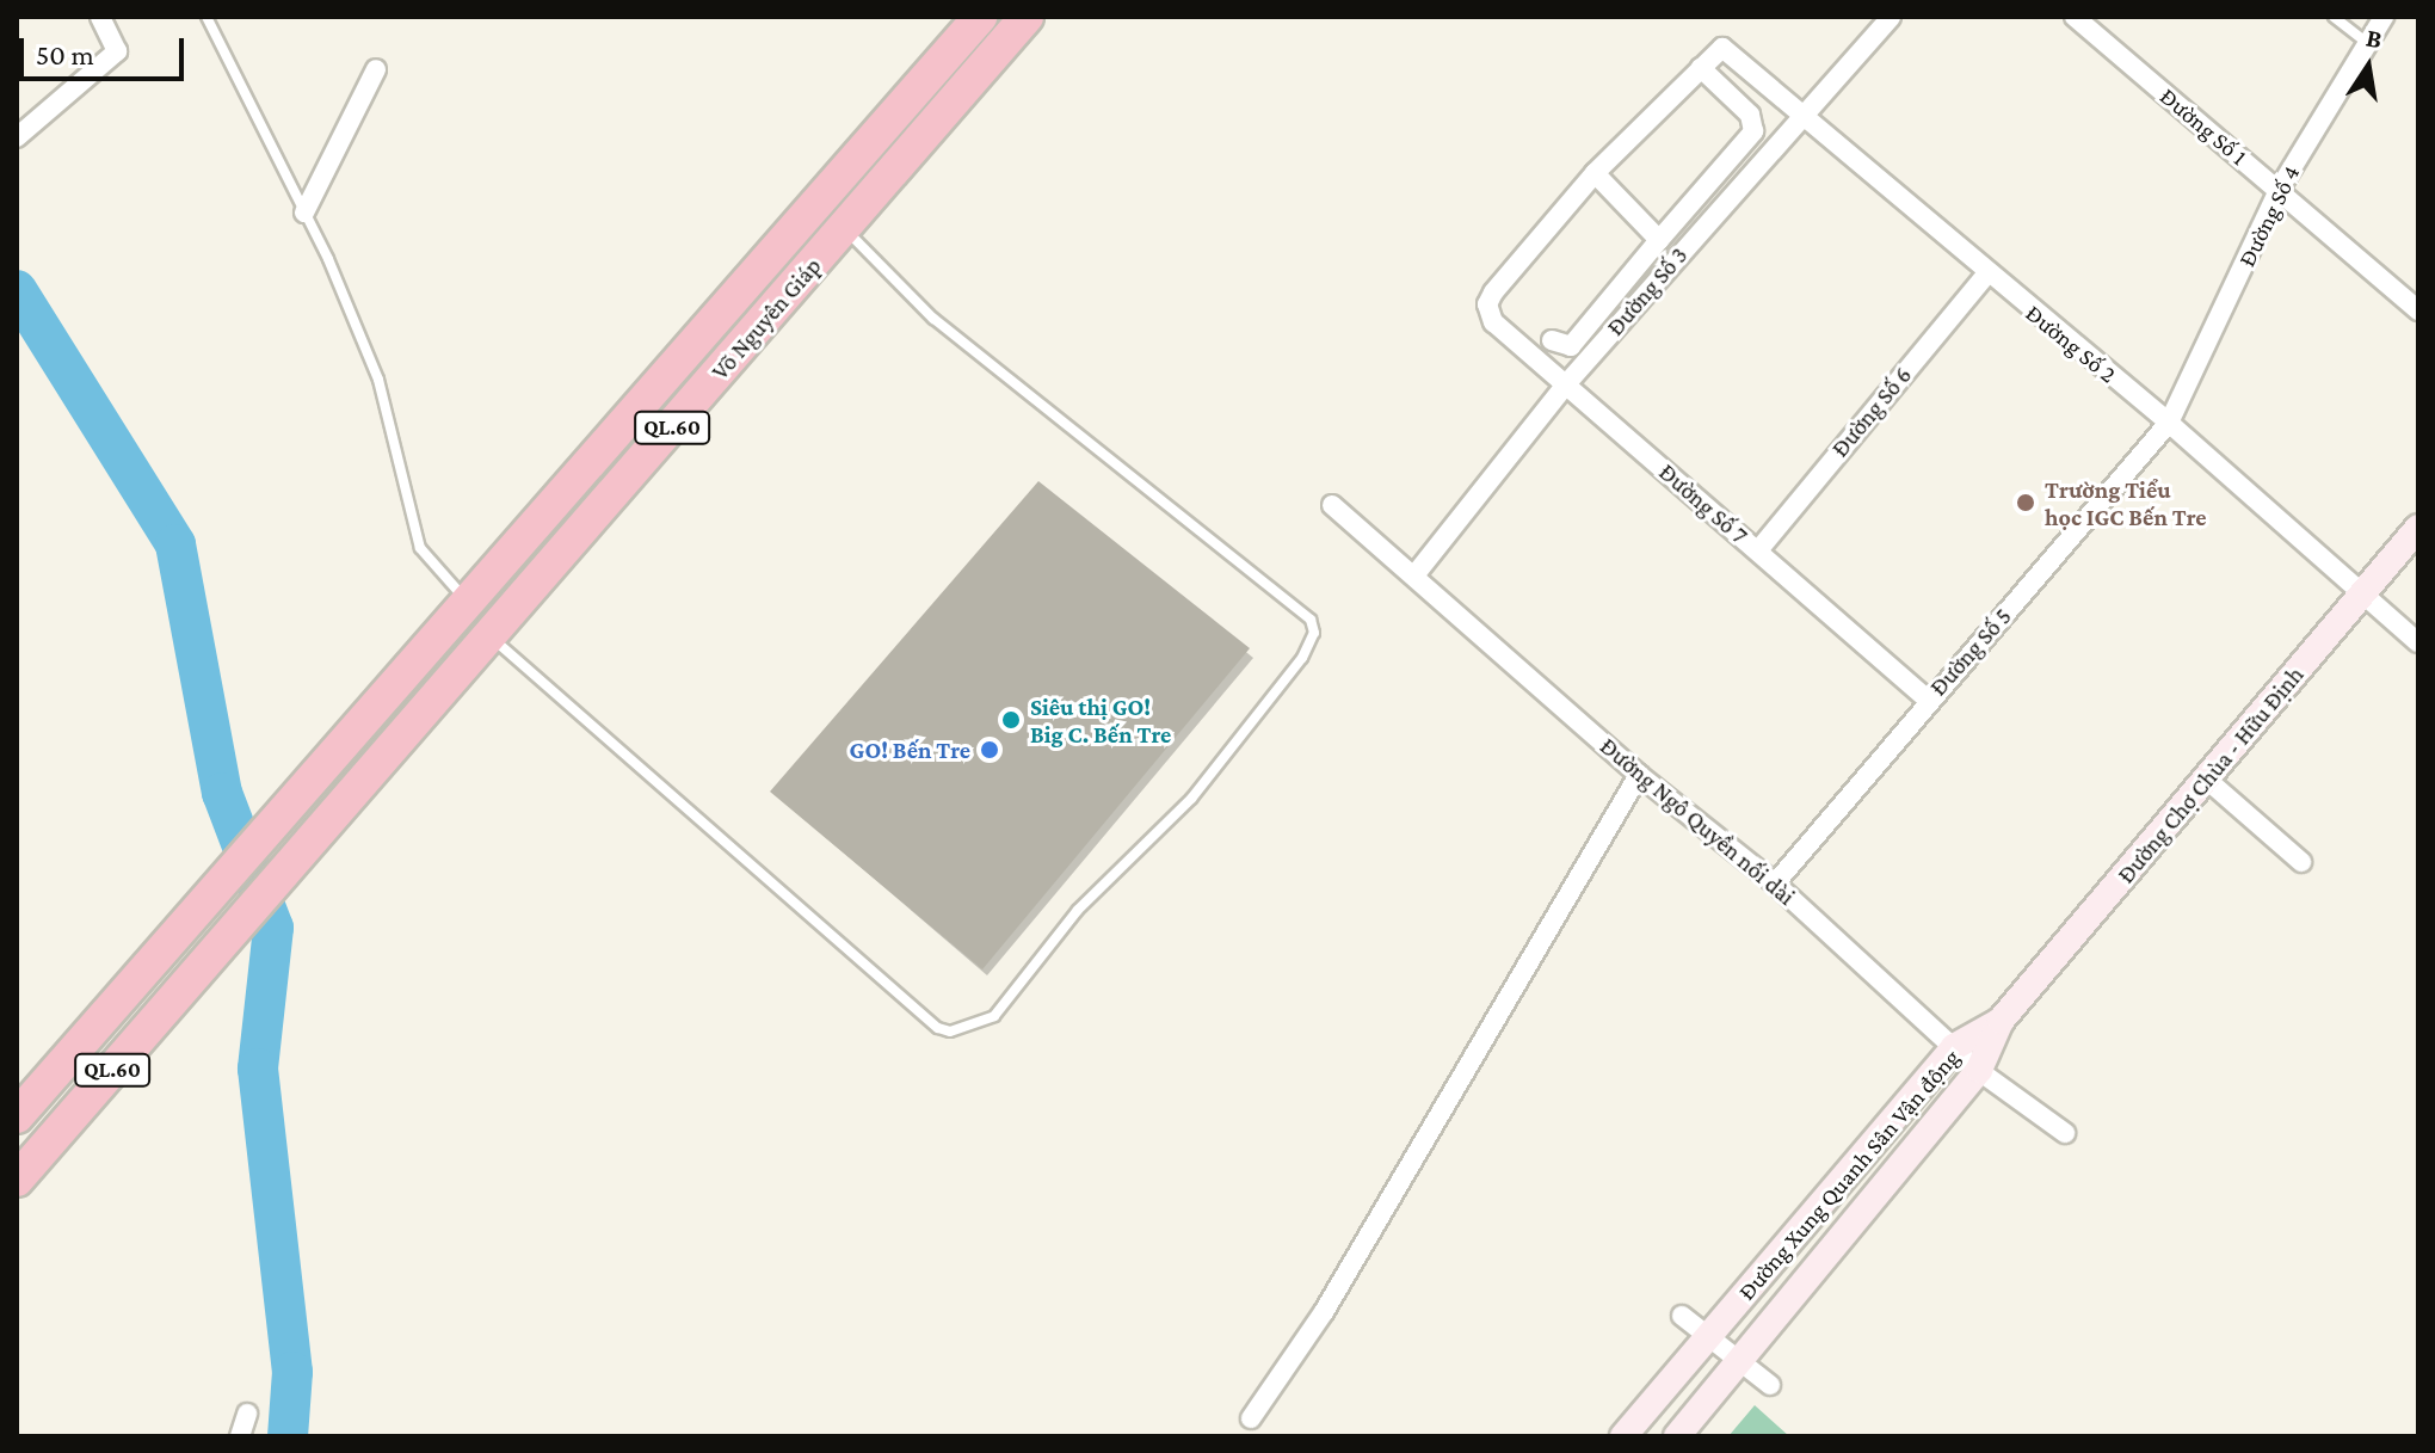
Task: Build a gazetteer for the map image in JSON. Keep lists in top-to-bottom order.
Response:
{
  "streets": {
    "highway": ["Võ Nguyên Giáp", "QL.60"],
    "street": [
      "Đường Số 1",
      "Đường Số 4",
      "Đường Số 3",
      "Đường Số 2",
      "Đường Số 6",
      "Đường Số 7",
      "Đường Số 5",
      "Đường Chợ Chùa - Hữu Định",
      "Đường Ngô Quyền nối dài",
      "Đường Xung Quanh Sân Vận động"
    ]
  },
  "crossings": [
    ["Đường Số 1", "Đường Số 4"],
    ["Đường Số 4", "Đường Số 2"],
    ["Đường Số 4", "Đường Số 5"],
    ["Đường Số 3", "Đường Số 2"],
    ["Đường Số 3", "Đường Số 7"],
    ["Đường Số 3", "Đường Ngô Quyền nối dài"],
    ["Đường Số 2", "Đường Số 6"],
    ["Đường Số 2", "Đường Số 5"],
    ["Đường Số 2", "Đường Chợ Chùa - Hữu Định"],
    ["Đường Số 6", "Đường Số 7"],
    ["Đường Số 7", "Đường Số 5"],
    ["Đường Số 5", "Đường Ngô Quyền nối dài"],
    ["Đường Chợ Chùa - Hữu Định", "Đường Xung Quanh Sân Vận động"],
    ["Đường Ngô Quyền nối dài", "Đường Xung Quanh Sân Vận động"]
  ],
  "places": ["Trường Tiểu học IGC Bến Tre", "Siêu thị GO! Big C. Bến Tre", "GO! Bến Tre"],
  "scale_bar": "50 m",
  "north": "top"
}
